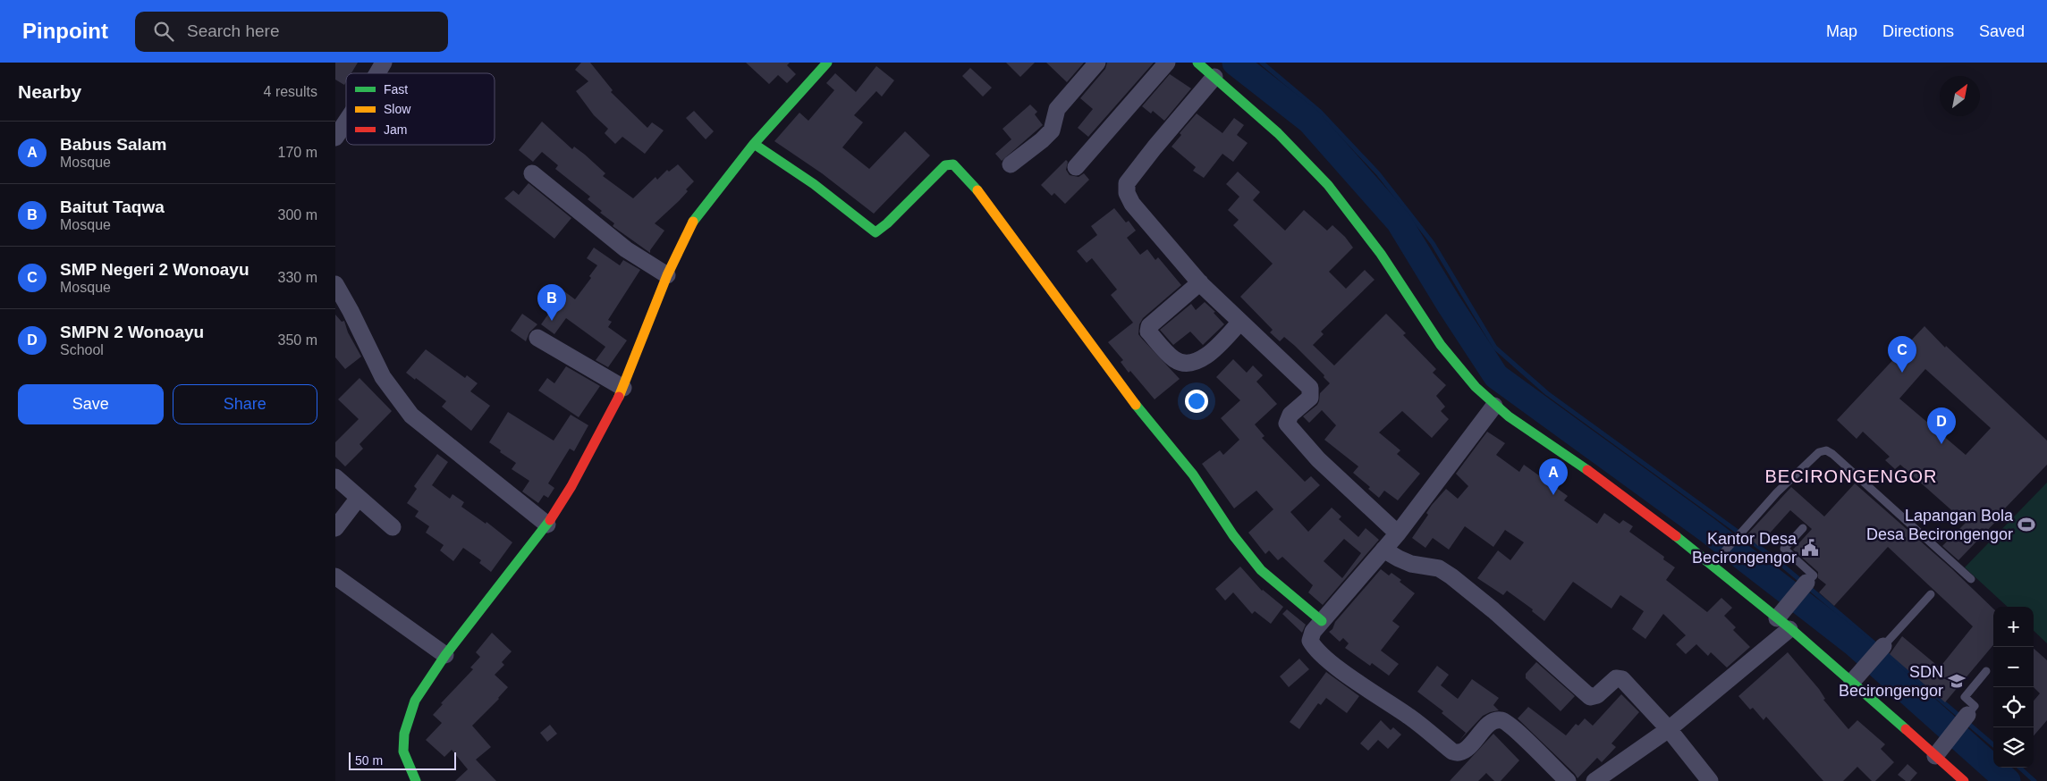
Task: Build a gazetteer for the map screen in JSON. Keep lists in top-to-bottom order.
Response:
{
  "districts": ["BECIRONGENGOR"],
  "places": {
    "sports": ["Lapangan Bola Desa Becirongengor"],
    "public building": ["Kantor Desa Becirongengor"],
    "school or university": ["SDN Becirongengor"]
  },
  "legend": ["Fast", "Slow", "Jam"],
  "scale_bar": "50 m",
  "north": "top right",
  "page": {
    "header": "Pinpoint",
    "search": "Search here",
    "nav": ["Map", "Directions", "Saved"],
    "heading": ["Nearby", "4 results"],
    "list": [
      {
        "mark": "A",
        "name": "Babus Salam",
        "note": "Mosque",
        "value": "170 m"
      },
      {
        "mark": "B",
        "name": "Baitut Taqwa",
        "note": "Mosque",
        "value": "300 m"
      },
      {
        "mark": "C",
        "name": "SMP Negeri 2 Wonoayu",
        "note": "Mosque",
        "value": "330 m"
      },
      {
        "mark": "D",
        "name": "SMPN 2 Wonoayu",
        "note": "School",
        "value": "350 m"
      }
    ],
    "pins": [
      "B",
      "C",
      "D",
      "A"
    ],
    "buttons": ["Save", "Share"],
    "map_buttons": ["+", "−"],
    "scale": "50 m"
  }
}
